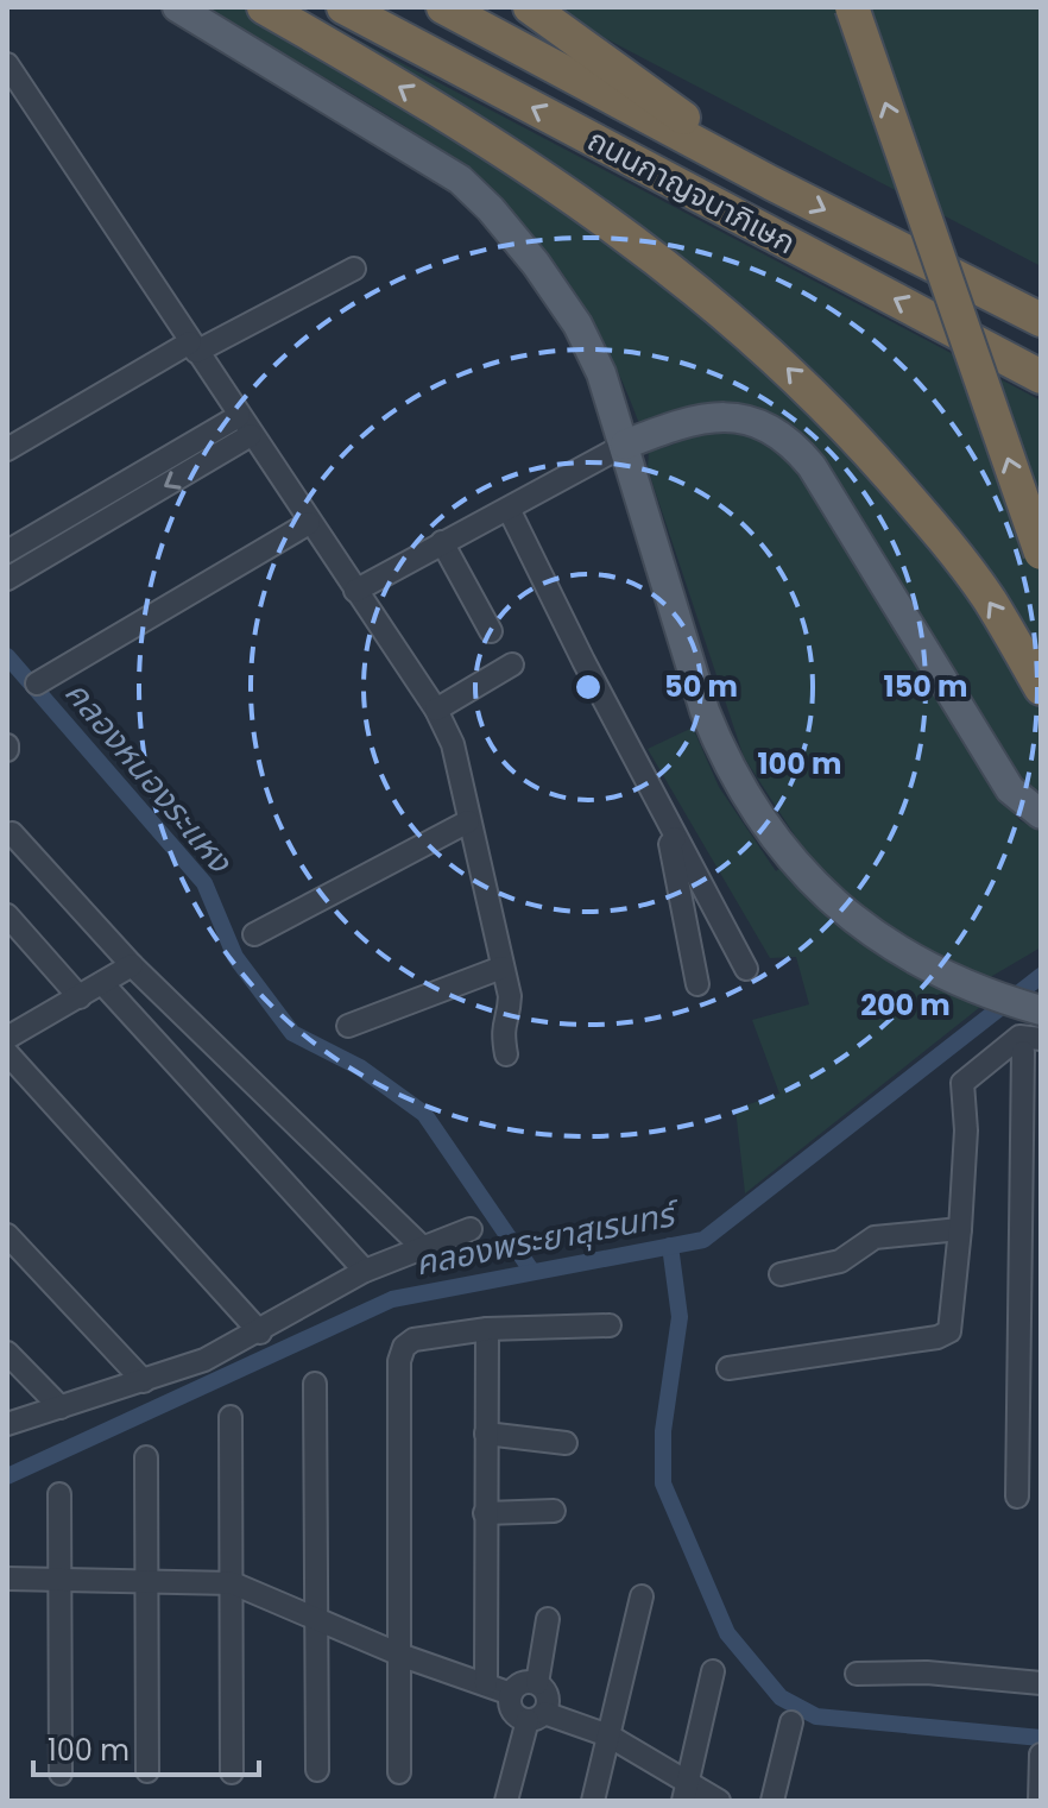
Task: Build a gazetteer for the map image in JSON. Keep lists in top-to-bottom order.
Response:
{
  "streets": {
    "highway": ["ถนนกาญจนาภิเษก"]
  },
  "water": ["คลองหนองระแหง", "คลองพระยาสุเรนทร์"],
  "scale_bar": "100 m",
  "rings": [
    "50 m",
    "150 m",
    "100 m",
    "200 m"
  ]
}
